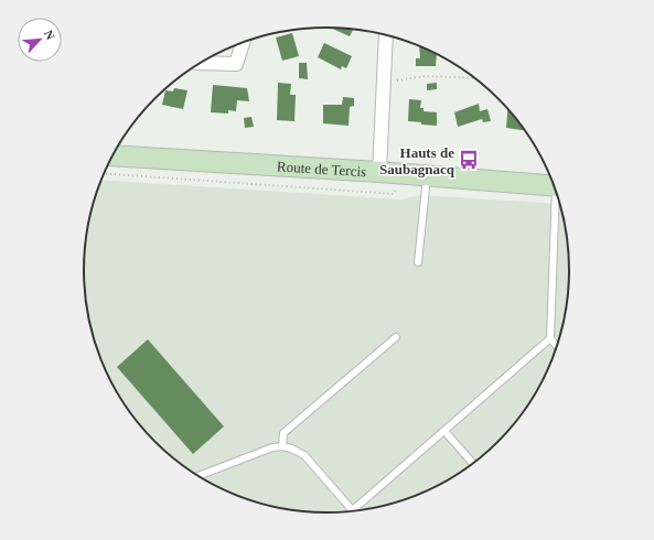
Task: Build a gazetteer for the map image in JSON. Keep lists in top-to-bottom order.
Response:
{
  "streets": {
    "main road": ["Route de Tercis"]
  },
  "places": {
    "bus stop": ["Hauts de Saubagnacq"]
  },
  "north": "top right"
}
